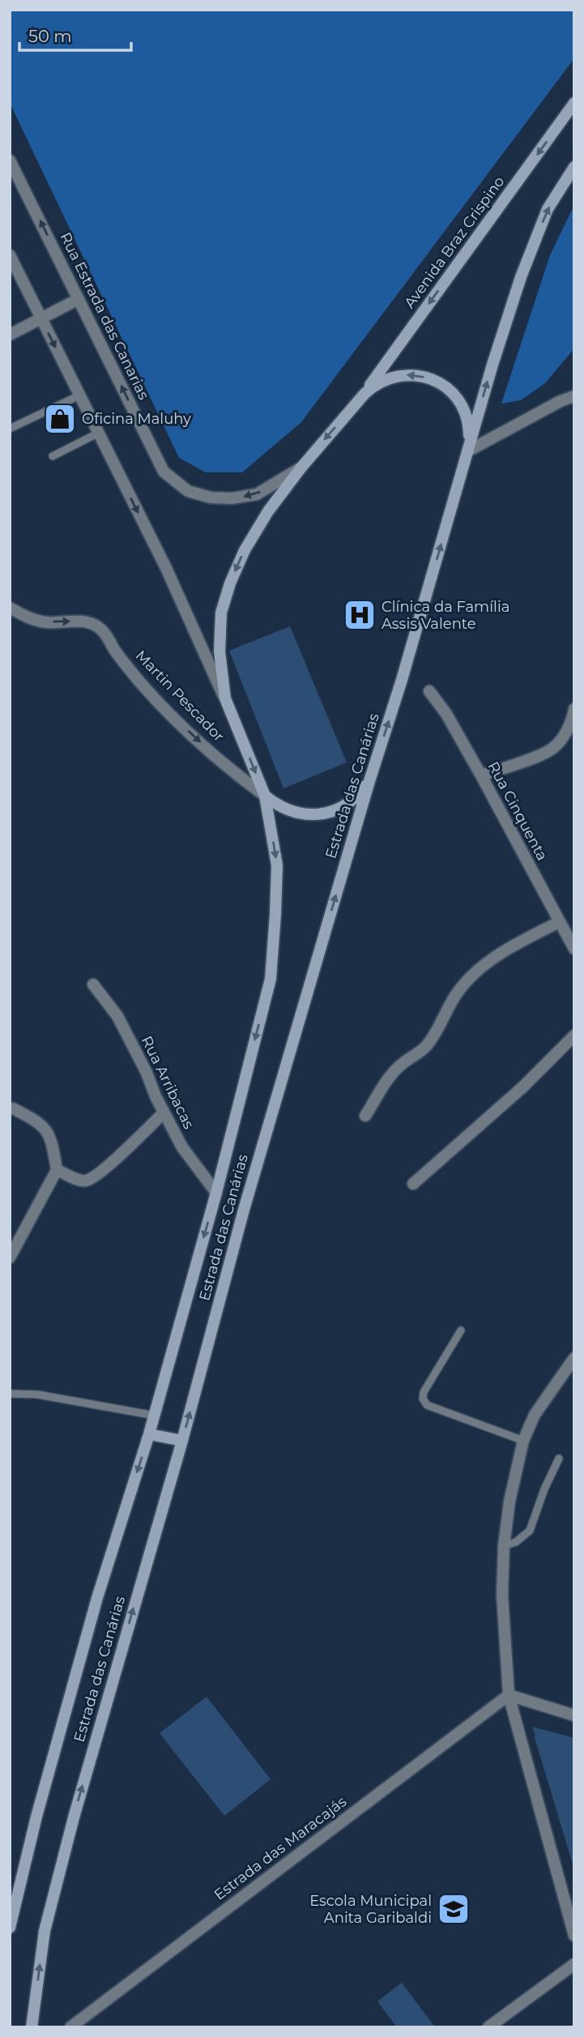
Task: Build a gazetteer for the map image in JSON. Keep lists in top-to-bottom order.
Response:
{
  "streets": {
    "main road": ["Avenida Braz Crispino", "Estrada das Canárias"],
    "street": [
      "Rua Estrada das Canarias",
      "Martin Pescador",
      "Rua Cinquenta",
      "Rua Arribacas",
      "Estrada das Maracajás"
    ]
  },
  "crossings": [
    ["Avenida Braz Crispino", "Estrada das Canárias"],
    ["Rua Estrada das Canarias", "Estrada das Canárias"],
    ["Martin Pescador", "Estrada das Canárias"],
    ["Estrada das Canárias", "Rua Arribacas"]
  ],
  "one_way": ["Martin Pescador"],
  "places": {
    "shop": ["Oficina Maluhy"],
    "hospital": ["Clínica da Família Assis Valente"],
    "school or university": ["Escola Municipal Anita Garibaldi"]
  },
  "scale_bar": "50 m"
}
